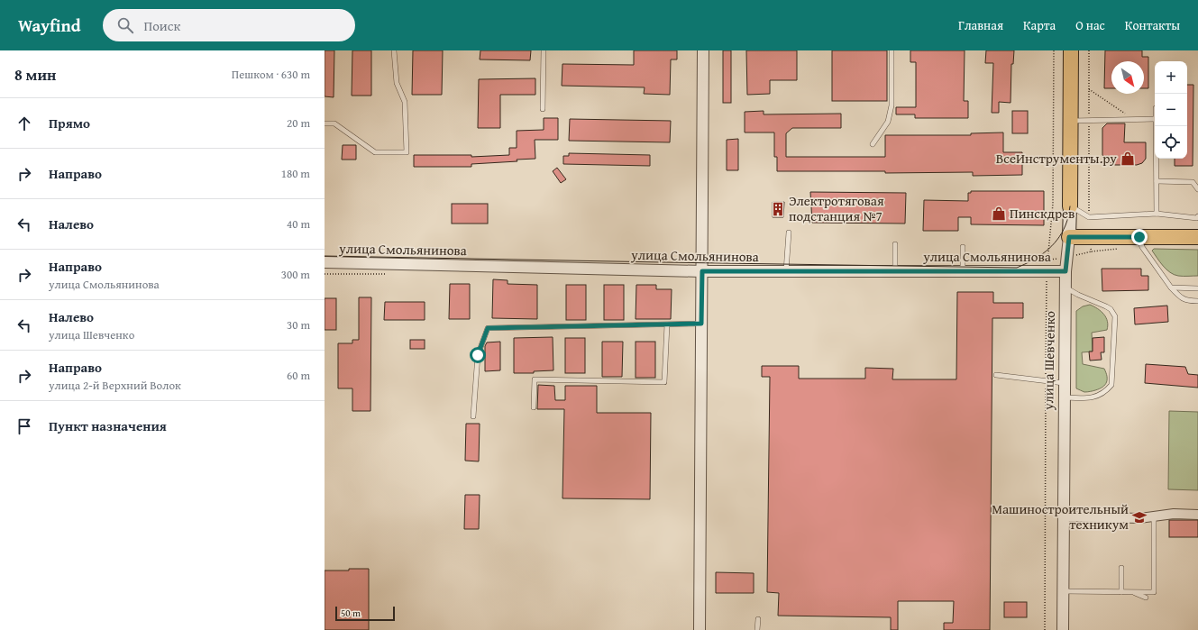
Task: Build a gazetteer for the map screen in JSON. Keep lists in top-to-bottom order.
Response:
{
  "streets": {
    "main road": ["улица Шевченко"],
    "street": ["улица Смольянинова"]
  },
  "crossings": [
    ["улица Смольянинова", "улица Шевченко"]
  ],
  "places": {
    "shop": ["ВсеИнструменты.ру", "Пинскдрев"],
    "building": ["Электротяговая подстанция №7"],
    "school or university": ["Машиностроительный техникум"]
  },
  "scale_bar": "50 m",
  "north": "bottom right",
  "page": {
    "header": "Wayfind",
    "search": "Поиск",
    "nav": [
      "Главная",
      "Карта",
      "О нас",
      "Контакты"
    ],
    "heading": ["8 мин", "Пешком · 630 m"],
    "map_buttons": ["+", "−"],
    "list": [
      ["Прямо", "20 m"],
      ["Направо", "180 m"],
      ["Налево", "40 m"],
      ["Направо", "улица Смольянинова", "300 m"],
      ["Налево", "улица Шевченко", "30 m"],
      ["Направо", "улица 2-й Верхний Волок", "60 m"],
      "Пункт назначения"
    ],
    "scale": "50 m"
  }
}
